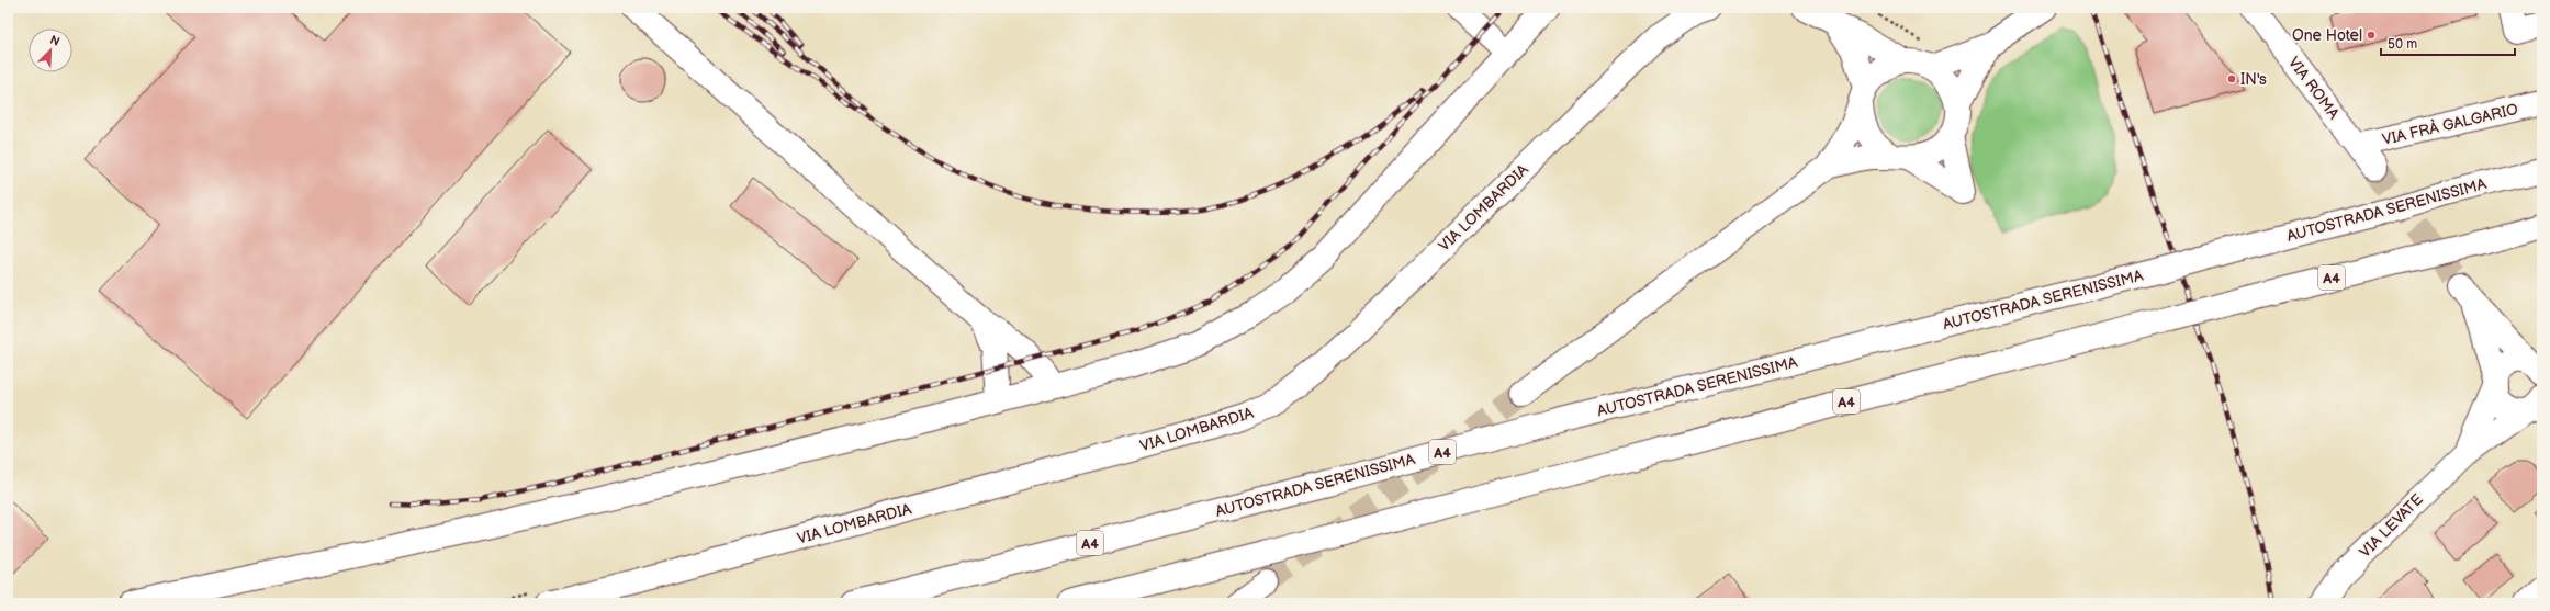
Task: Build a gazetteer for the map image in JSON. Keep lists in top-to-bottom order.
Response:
{
  "streets": {
    "main road": [
      "VIA ROMA",
      "VIA FRÀ GALGARIO",
      "VIA LOMBARDIA",
      "AUTOSTRADA SERENISSIMA",
      "A4",
      "VIA LEVATE"
    ]
  },
  "crossings": [
    ["VIA ROMA", "VIA FRÀ GALGARIO"]
  ],
  "places": ["One Hotel", "IN's"],
  "scale_bar": "50 m",
  "north": "top right"
}
